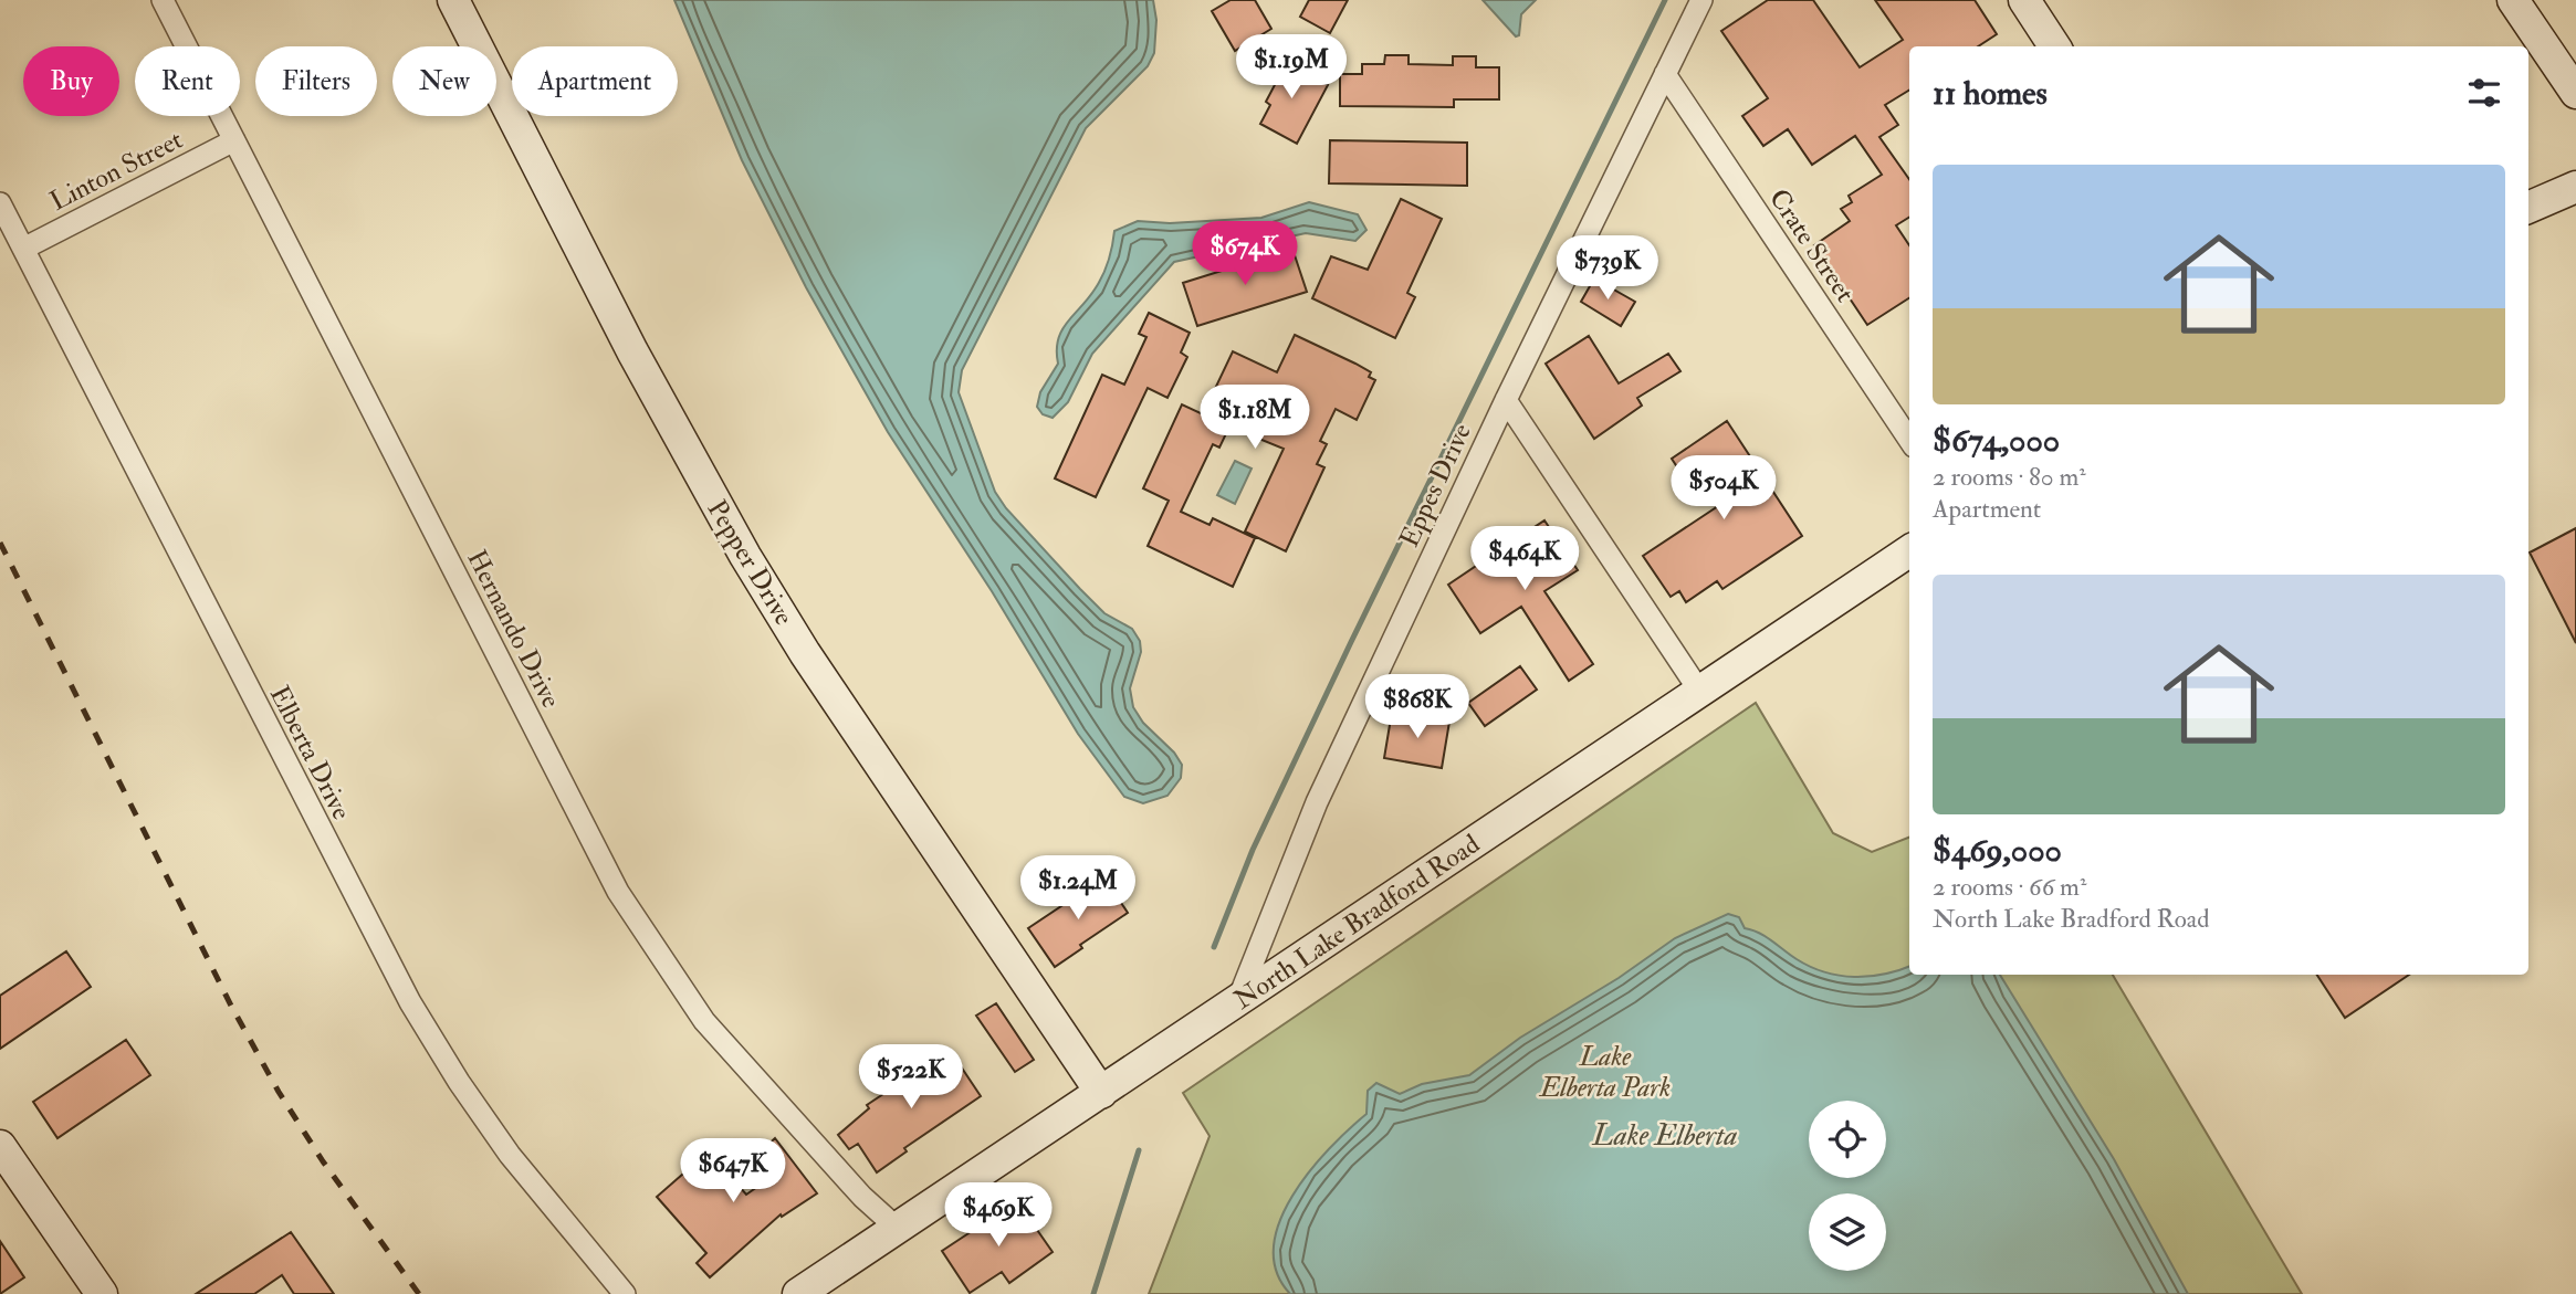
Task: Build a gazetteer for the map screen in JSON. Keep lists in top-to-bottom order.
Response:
{
  "streets": {
    "street": [
      "Linton Street",
      "Crate Street",
      "Eppes Drive",
      "Pepper Drive",
      "Hernando Drive",
      "Elberta Drive",
      "North Lake Bradford Road"
    ]
  },
  "crossings": [
    ["Linton Street", "Hernando Drive"],
    ["Linton Street", "Elberta Drive"],
    ["Crate Street", "Eppes Drive"],
    ["Eppes Drive", "North Lake Bradford Road"],
    ["Pepper Drive", "North Lake Bradford Road"],
    ["Hernando Drive", "North Lake Bradford Road"]
  ],
  "water": ["Lake Elberta"],
  "parks": ["Lake Elberta Park"],
  "page": {
    "price": [
      "$1.19M",
      "$674K",
      "$739K",
      "$1.18M",
      "$504K",
      "$464K",
      "$868K",
      "$1.24M",
      "$522K",
      "$647K",
      "$469K"
    ],
    "chip": [
      "Buy",
      "Rent",
      "Filters",
      "New",
      "Apartment"
    ],
    "heading": "11 homes",
    "list": [
      {
        "name": "$674,000",
        "note": "2 rooms · 80 m² · Apartment"
      },
      {
        "name": "$469,000",
        "note": "2 rooms · 66 m² · North Lake Bradford Road"
      }
    ]
  }
}
